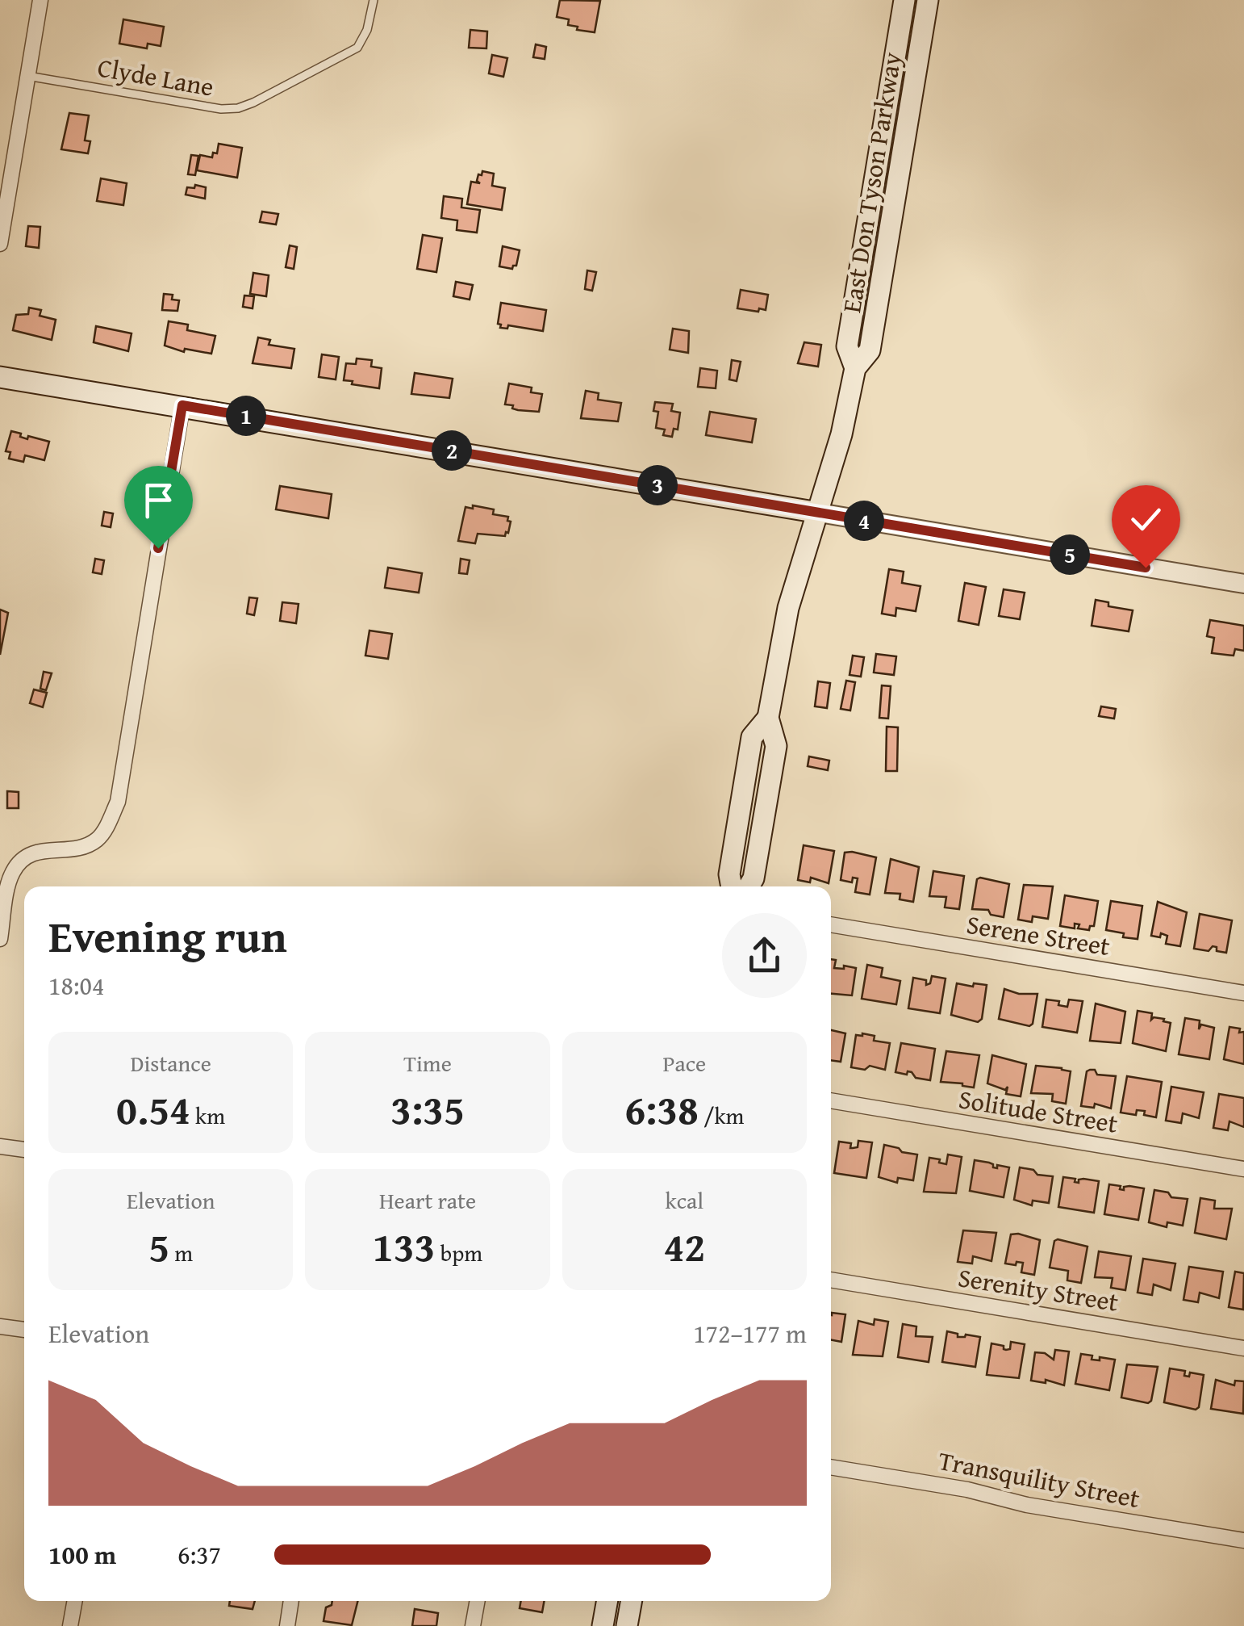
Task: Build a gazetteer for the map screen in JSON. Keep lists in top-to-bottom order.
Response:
{
  "streets": {
    "main road": ["East Don Tyson Parkway"],
    "street": [
      "Serene Street",
      "Solitude Street",
      "Serenity Street",
      "Transquility Street"
    ],
    "lane": ["Clyde Lane"]
  },
  "page": {
    "pins": [
      "1",
      "2",
      "3",
      "4",
      "5"
    ],
    "heading": ["Evening run", "18:04"],
    "stats": [
      ["Distance", "0.54 km"],
      ["Time", "3:35"],
      ["Pace", "6:38 /km"],
      ["Elevation", "5 m"],
      ["Heart rate", "133 bpm"],
      ["kcal", "42"]
    ],
    "chart": ["Elevation", "172–177 m"],
    "list": [
      {
        "name": "100 m",
        "note": "6:37"
      }
    ]
  }
}
